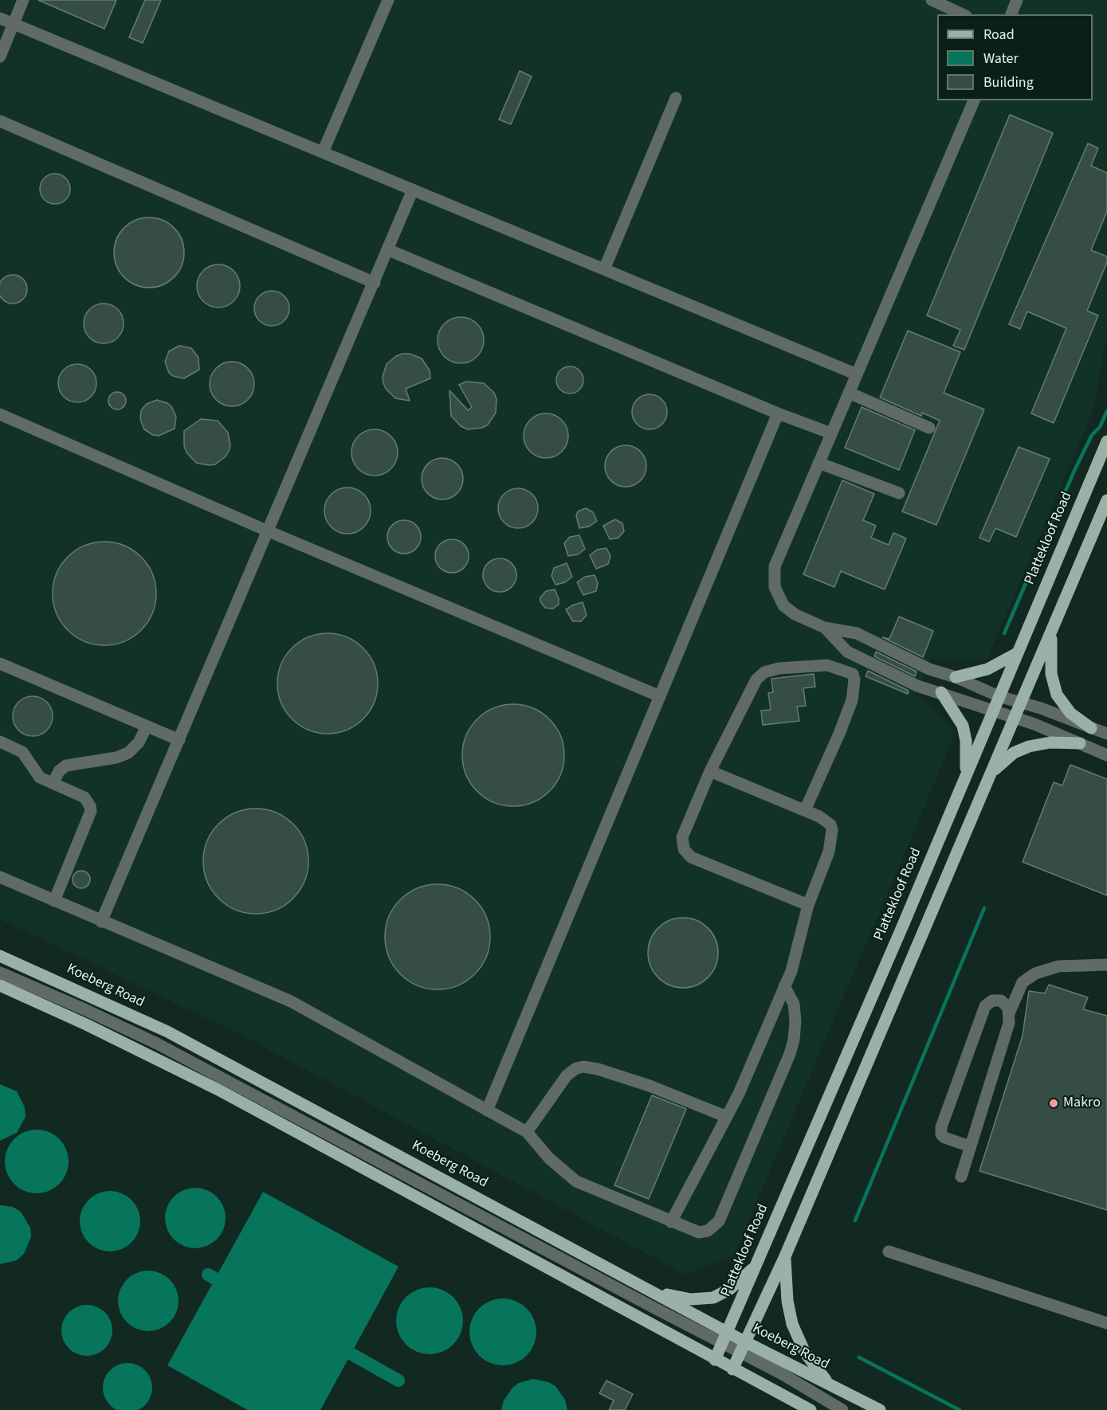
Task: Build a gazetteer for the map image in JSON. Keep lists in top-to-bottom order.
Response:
{
  "streets": {
    "main road": ["Plattekloof Road", "Koeberg Road"]
  },
  "crossings": [
    ["Plattekloof Road", "Koeberg Road"]
  ],
  "places": ["Makro"],
  "legend": ["Road", "Water", "Building"]
}
